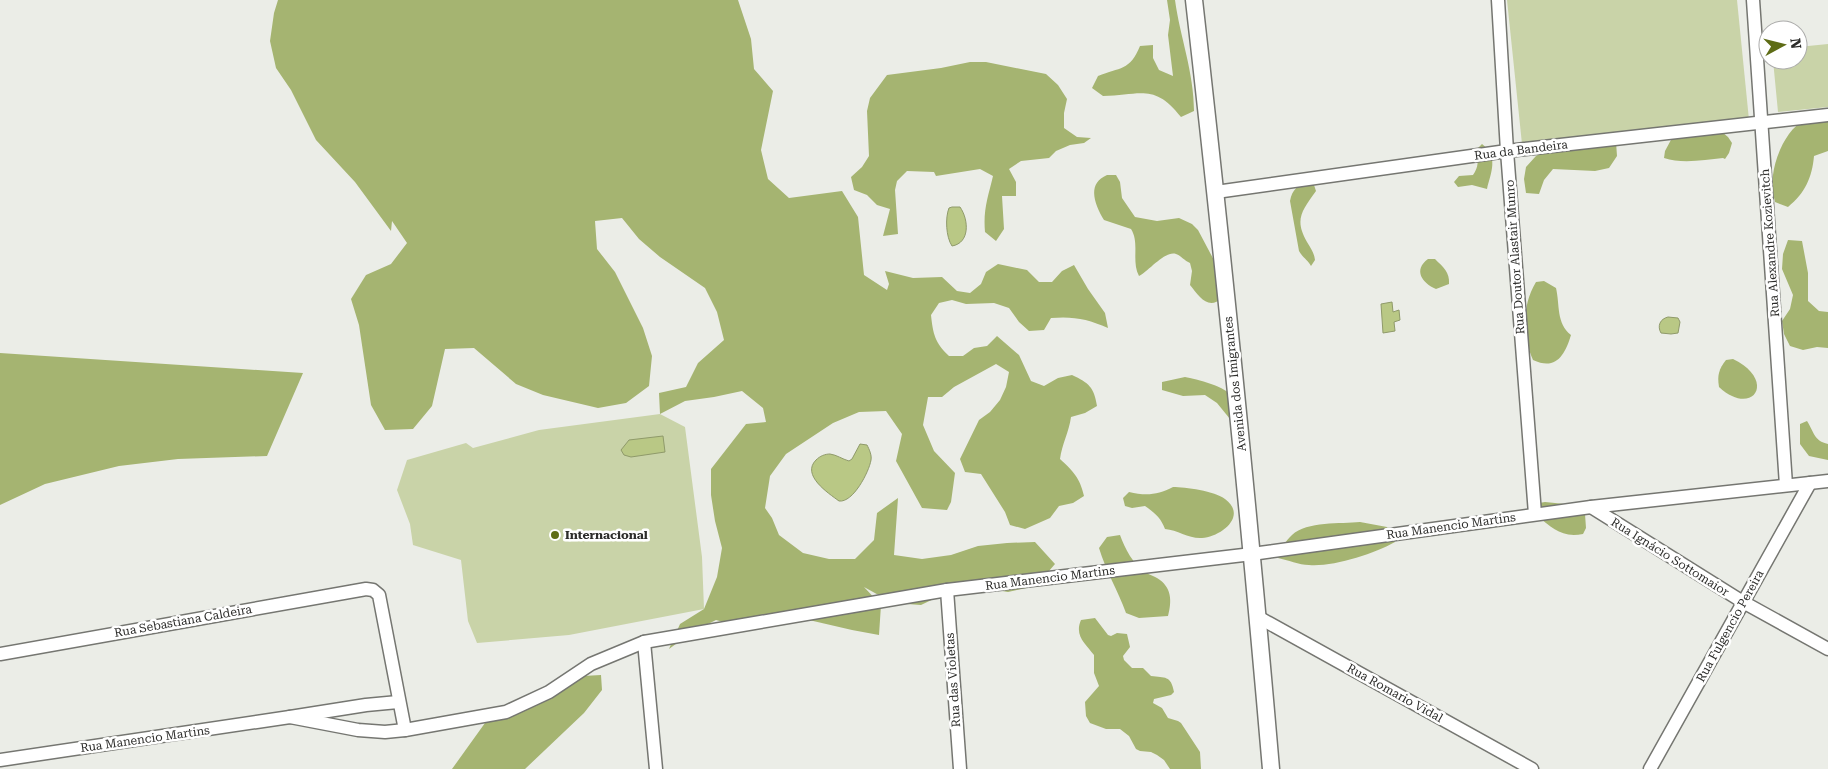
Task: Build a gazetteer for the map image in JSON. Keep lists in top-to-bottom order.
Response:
{
  "streets": {
    "street": [
      "Rua da Bandeira",
      "Rua Alexandre Kozievitch",
      "Rua Doutor Alastair Munro",
      "Avenida dos Imigrantes",
      "Rua Manencio Martins",
      "Rua Ignácio Sottomaior",
      "Rua Sebastiana Caldeira",
      "Rua Fulgencio Pereira",
      "Rua das Violetas",
      "Rua Romario Vidal"
    ]
  },
  "crossings": [
    ["Rua da Bandeira", "Rua Alexandre Kozievitch"],
    ["Rua da Bandeira", "Rua Doutor Alastair Munro"],
    ["Rua da Bandeira", "Avenida dos Imigrantes"],
    ["Rua Alexandre Kozievitch", "Rua Manencio Martins"],
    ["Rua Doutor Alastair Munro", "Rua Manencio Martins"],
    ["Avenida dos Imigrantes", "Rua Manencio Martins"],
    ["Avenida dos Imigrantes", "Rua Romario Vidal"],
    ["Rua Manencio Martins", "Rua Ignácio Sottomaior"],
    ["Rua Manencio Martins", "Rua Sebastiana Caldeira"],
    ["Rua Manencio Martins", "Rua Fulgencio Pereira"],
    ["Rua Manencio Martins", "Rua das Violetas"],
    ["Rua Ignácio Sottomaior", "Rua Fulgencio Pereira"]
  ],
  "places": ["Internacional"],
  "north": "right"
}
